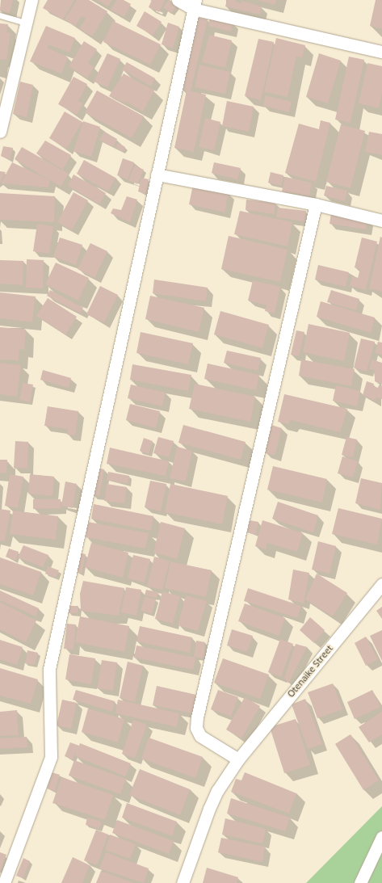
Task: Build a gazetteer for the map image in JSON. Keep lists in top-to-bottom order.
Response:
{
  "streets": {
    "street": ["Otenaike Street"]
  }
}
